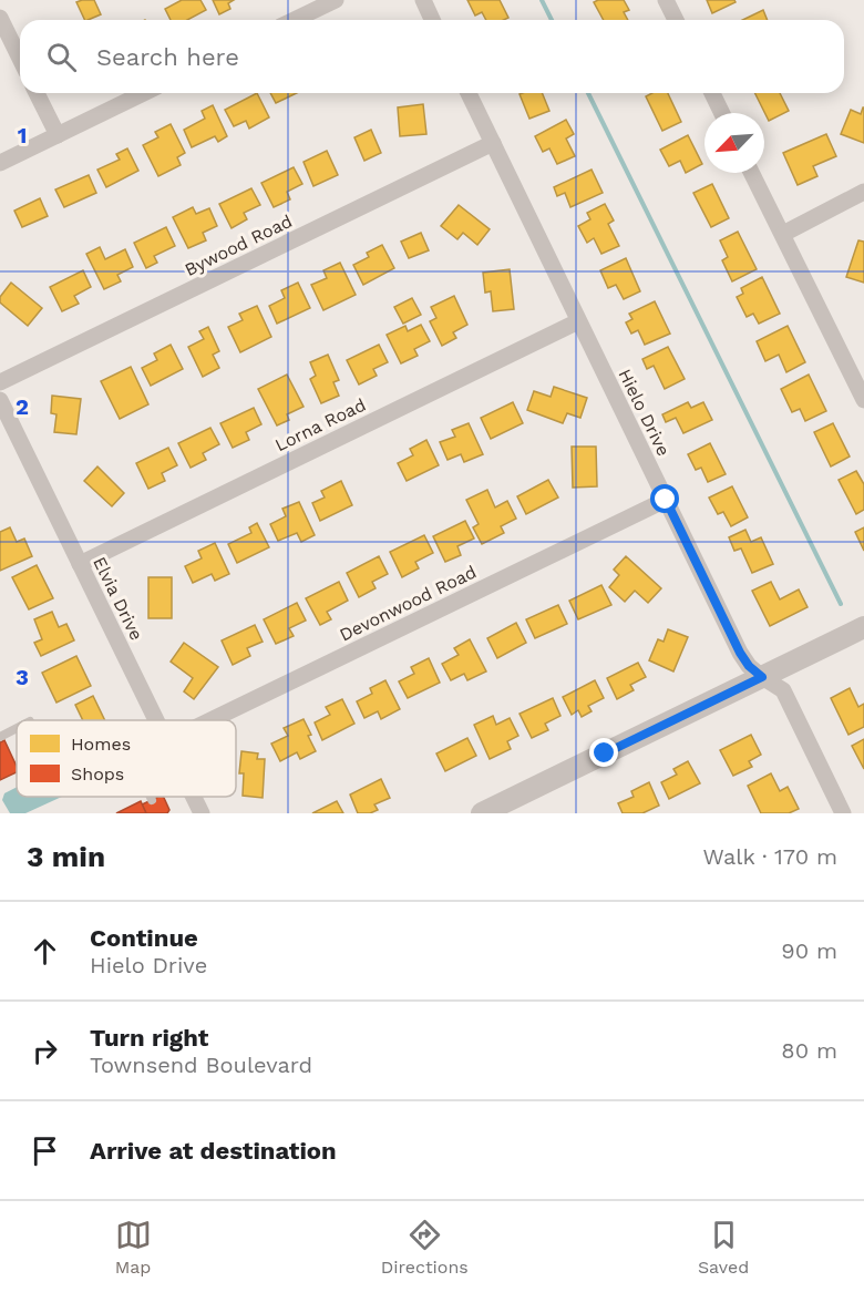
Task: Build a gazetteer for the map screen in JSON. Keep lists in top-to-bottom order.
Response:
{
  "streets": {
    "street": [
      "Bywood Road",
      "Hielo Drive",
      "Lorna Road",
      "Elvia Drive",
      "Devonwood Road"
    ]
  },
  "crossings": [
    ["Bywood Road", "Hielo Drive"],
    ["Hielo Drive", "Lorna Road"],
    ["Hielo Drive", "Devonwood Road"],
    ["Lorna Road", "Elvia Drive"]
  ],
  "legend": ["Homes", "Shops"],
  "north": "bottom left",
  "page": {
    "search": "Search here",
    "heading": ["3 min", "Walk · 170 m"],
    "list": [
      ["Continue", "Hielo Drive", "90 m"],
      ["Turn right", "Townsend Boulevard", "80 m"],
      "Arrive at destination"
    ],
    "nav": ["Map", "Directions", "Saved"]
  },
  "grid": {
    "rows": ["1", "2", "3"]
  }
}
